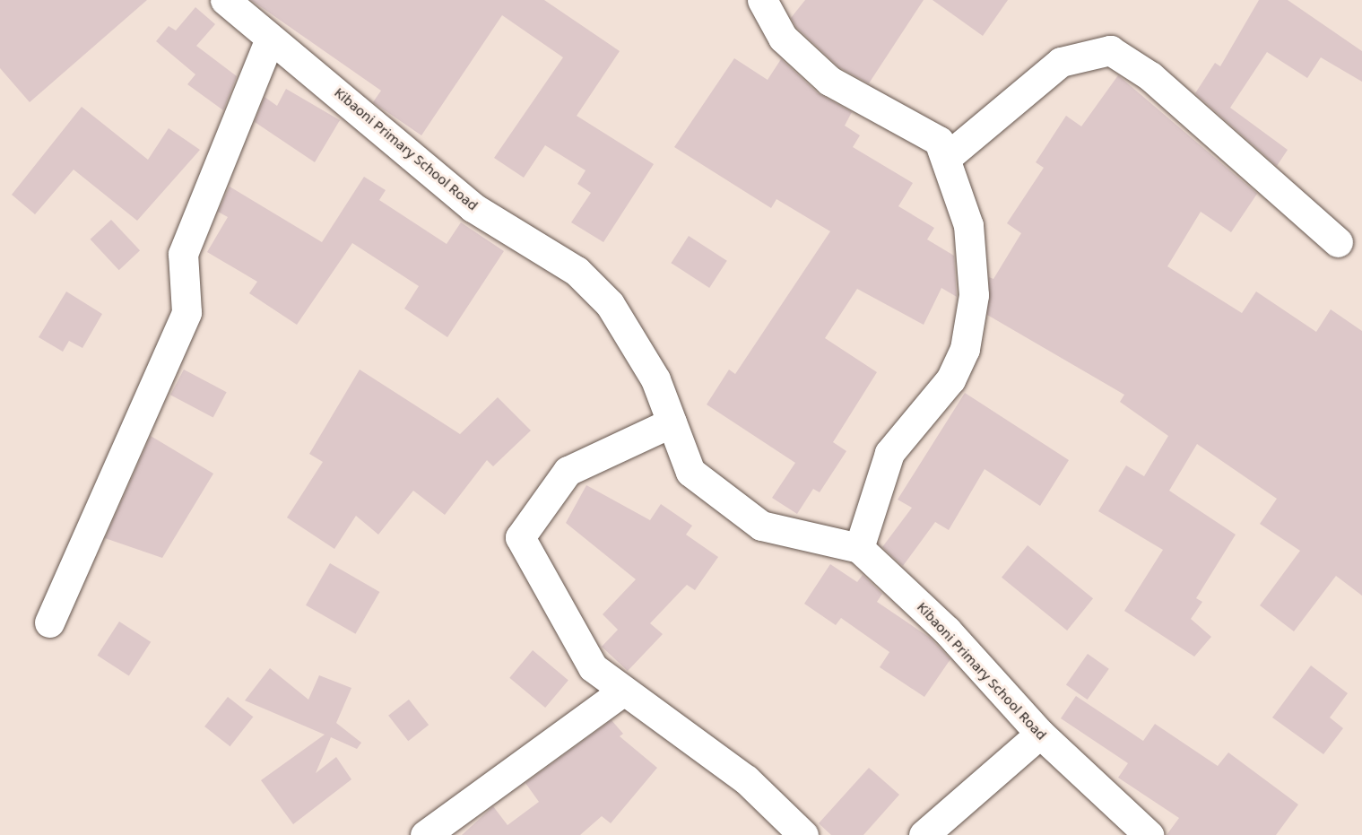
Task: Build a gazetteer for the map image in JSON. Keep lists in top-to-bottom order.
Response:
{
  "streets": {
    "street": ["Kibaoni Primary School Road"]
  }
}
